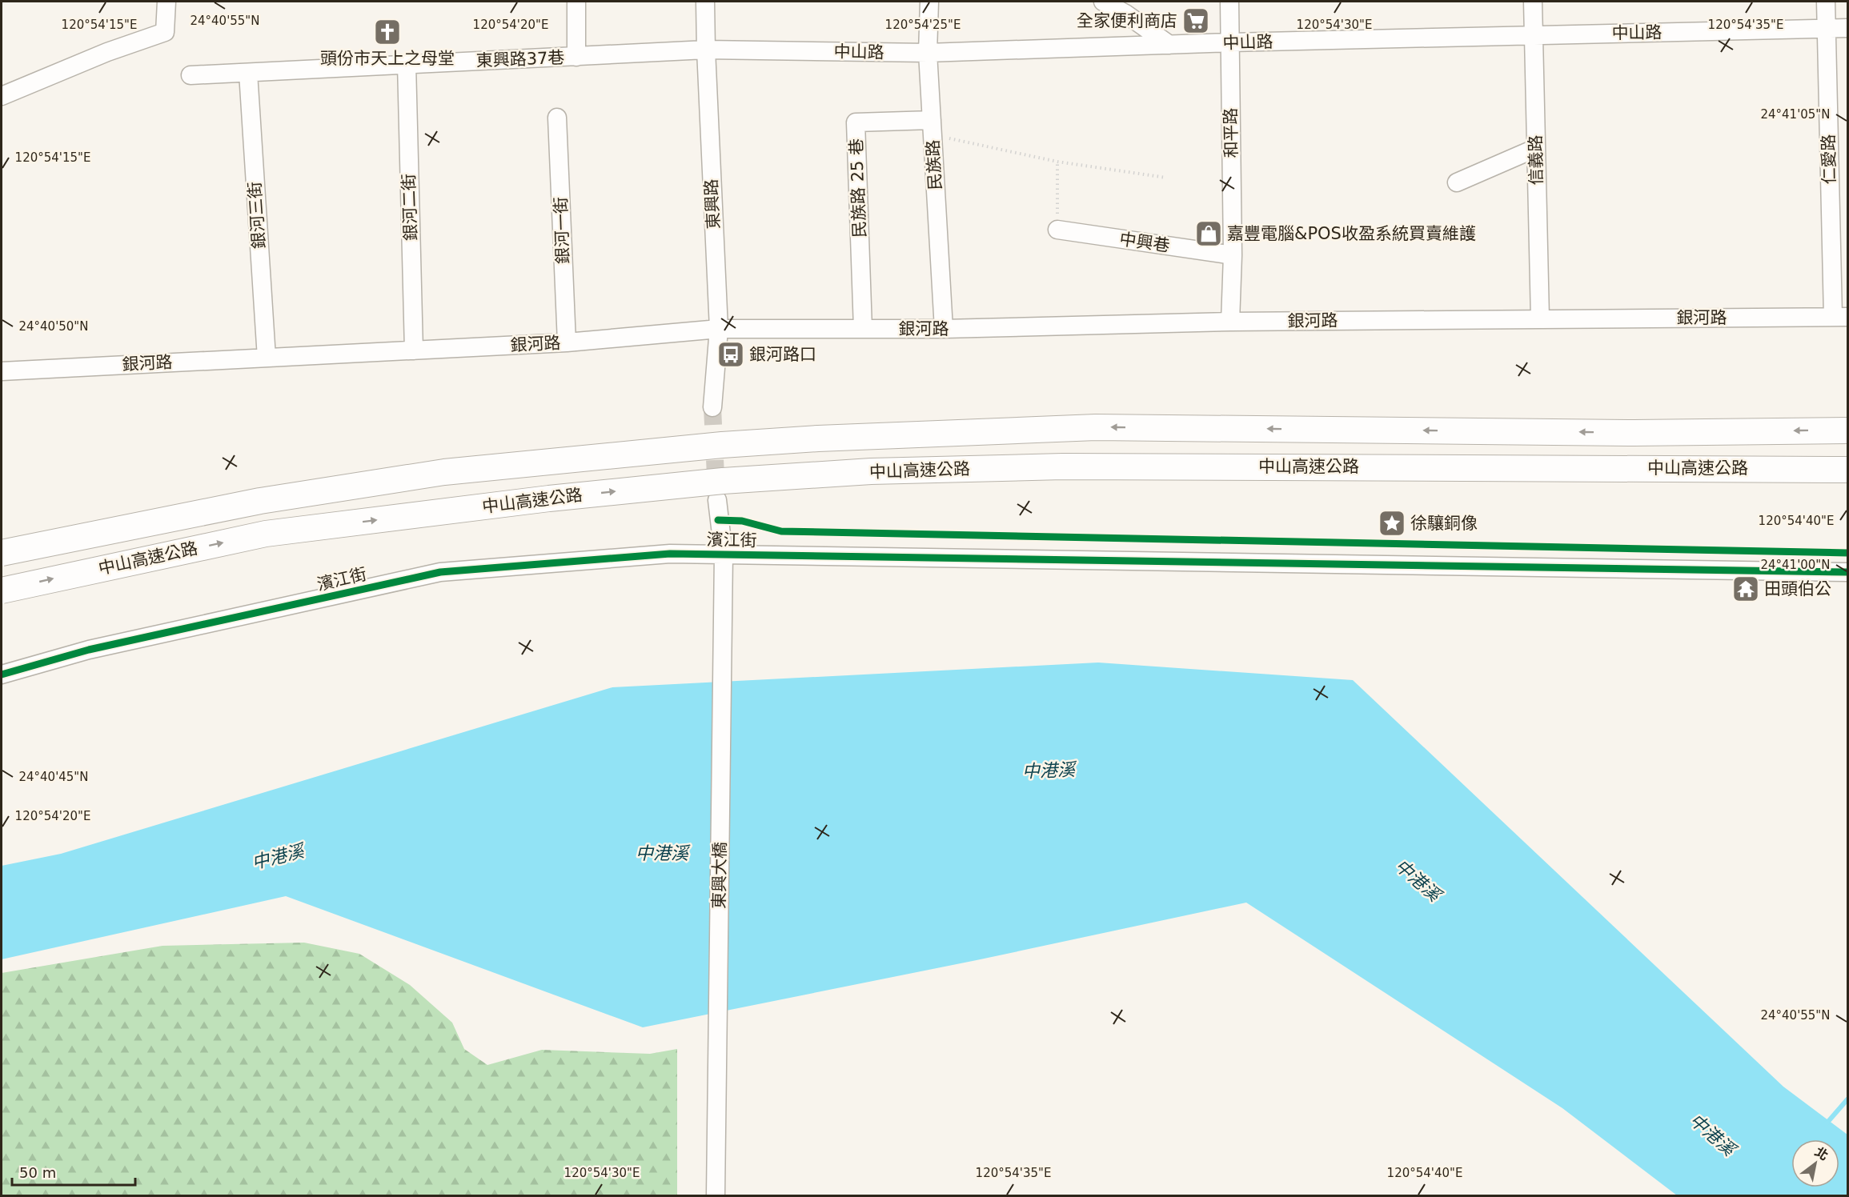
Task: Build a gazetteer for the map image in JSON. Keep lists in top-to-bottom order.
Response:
{
  "streets": {
    "highway": ["中山高速公路"],
    "street": [
      "中山路",
      "東興路37巷",
      "和平路",
      "仁愛路",
      "信義路",
      "民族路",
      "民族路 25 巷",
      "東興路",
      "銀河二街",
      "銀河三街",
      "銀河一街",
      "中興巷",
      "銀河路",
      "濱江街",
      "東興大橋"
    ]
  },
  "crossings": [
    ["中山路", "東興路37巷"],
    ["中山路", "和平路"],
    ["中山路", "仁愛路"],
    ["中山路", "信義路"],
    ["中山路", "民族路"],
    ["中山路", "東興路"],
    ["東興路37巷", "東興路"],
    ["東興路37巷", "銀河二街"],
    ["東興路37巷", "銀河三街"],
    ["和平路", "中興巷"],
    ["和平路", "銀河路"],
    ["仁愛路", "銀河路"],
    ["信義路", "銀河路"],
    ["民族路", "民族路 25 巷"],
    ["民族路", "銀河路"],
    ["民族路 25 巷", "銀河路"],
    ["東興路", "銀河路"],
    ["銀河二街", "銀河路"],
    ["銀河三街", "銀河路"],
    ["銀河一街", "銀河路"],
    ["濱江街", "東興大橋"]
  ],
  "water": ["中港溪"],
  "places": {
    "supermarket": ["全家便利商店"],
    "church": ["頭份市天上之母堂"],
    "shop": ["嘉豐電腦&POS收盈系統買賣維護"],
    "bus stop": ["銀河路口"],
    "place": ["徐驤銅像"],
    "temple": ["田頭伯公"]
  },
  "scale_bar": "50 m",
  "north": "top right",
  "coordinates": [
    "24°40'55\"N",
    "120°54'30\"E",
    "120°54'35\"E",
    "120°54'15\"E",
    "120°54'20\"E",
    "120°54'25\"E",
    "24°41'05\"N",
    "24°40'50\"N",
    "120°54'40\"E",
    "24°41'00\"N",
    "24°40'45\"N"
  ]
}
